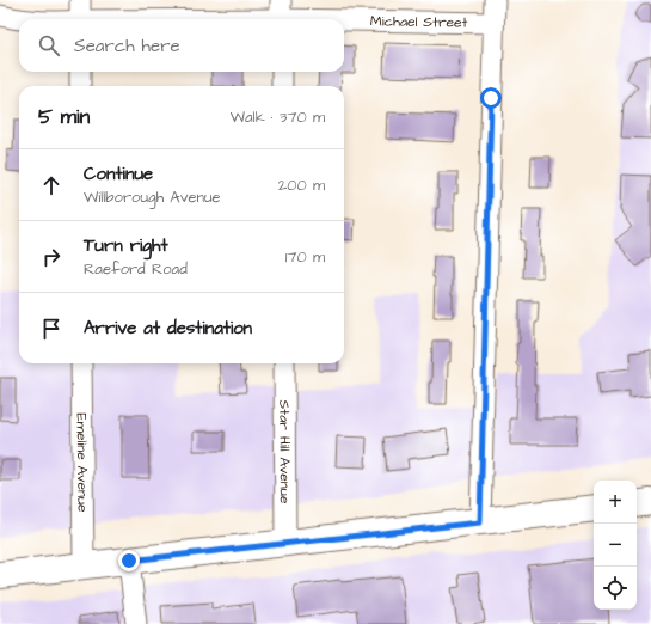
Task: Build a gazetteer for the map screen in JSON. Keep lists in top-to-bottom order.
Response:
{
  "streets": {
    "street": ["Michael Street", "Star Hill Avenue", "Emeline Avenue"]
  },
  "page": {
    "search": "Search here",
    "heading": ["5 min", "Walk · 370 m"],
    "list": [
      ["Continue", "Willborough Avenue", "200 m"],
      ["Turn right", "Raeford Road", "170 m"],
      "Arrive at destination"
    ],
    "map_buttons": ["+", "−"]
  }
}
